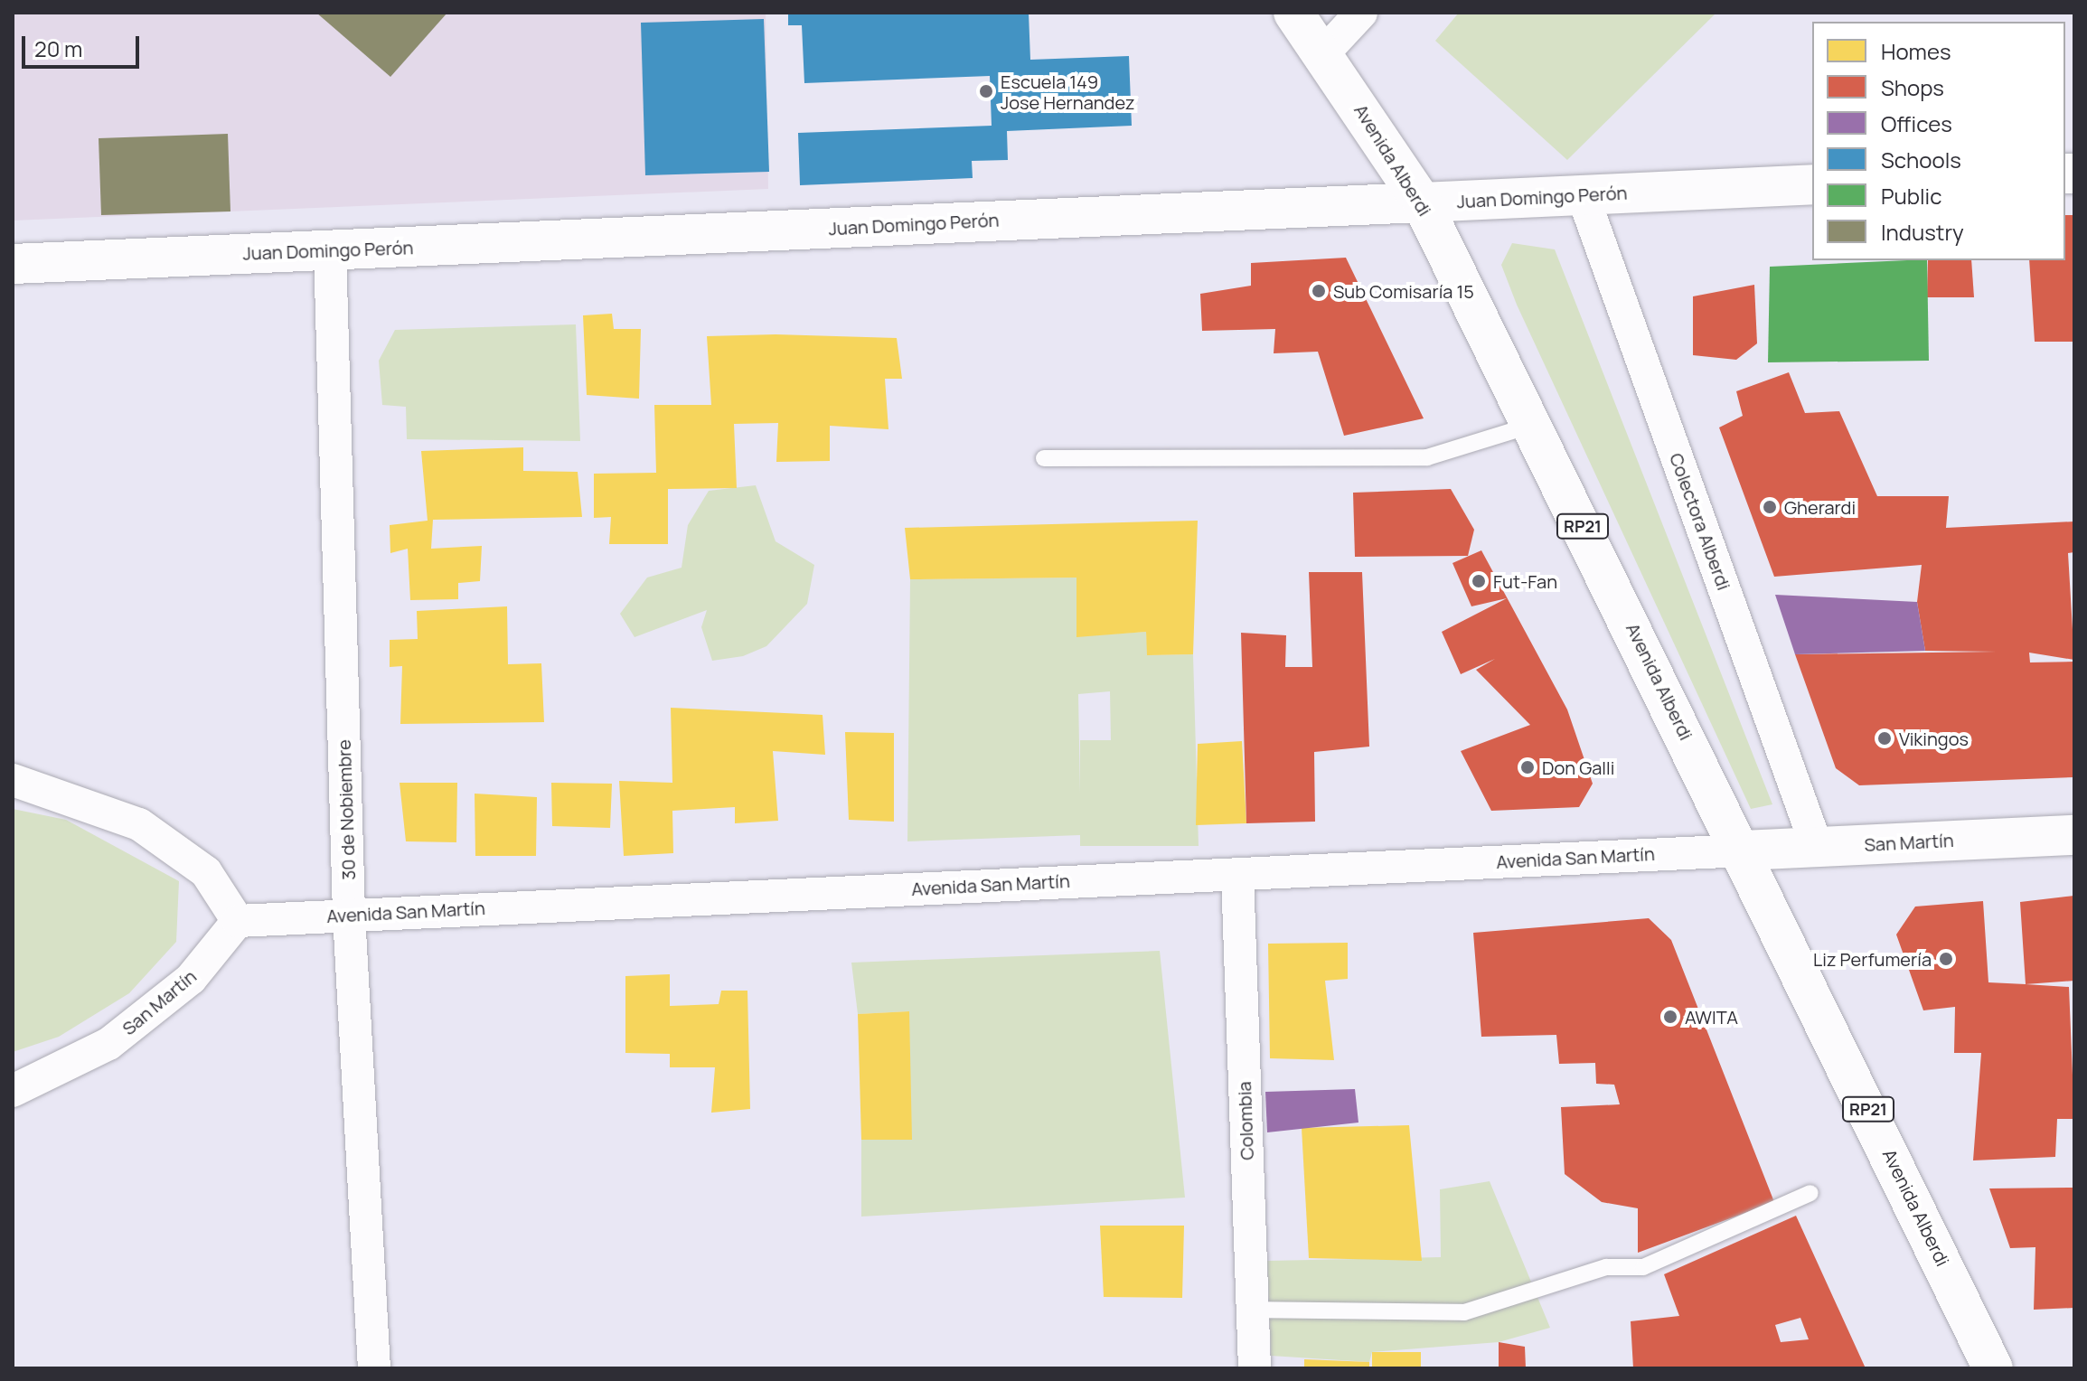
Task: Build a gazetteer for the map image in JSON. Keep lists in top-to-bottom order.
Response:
{
  "streets": {
    "main road": [
      "Avenida Alberdi",
      "Juan Domingo Perón",
      "RP21",
      "San Martín"
    ],
    "street": [
      "Colectora Alberdi",
      "30 de Nobiembre",
      "Avenida San Martín",
      "Colombia"
    ]
  },
  "crossings": [
    ["Avenida Alberdi", "Juan Domingo Perón"],
    ["Avenida Alberdi", "San Martín"],
    ["Avenida Alberdi", "Avenida San Martín"],
    ["Juan Domingo Perón", "Colectora Alberdi"],
    ["Juan Domingo Perón", "30 de Nobiembre"],
    ["Colectora Alberdi", "San Martín"],
    ["30 de Nobiembre", "Avenida San Martín"],
    ["San Martín", "Avenida San Martín"],
    ["Avenida San Martín", "Colombia"]
  ],
  "places": [
    "Escuela 149 Jose Hernandez",
    "Sub Comisaría 15",
    "Gherardi",
    "Fut-Fan",
    "Vikingos",
    "Don Galli",
    "Liz Perfumería",
    "AWITA"
  ],
  "legend": [
    "Homes",
    "Shops",
    "Offices",
    "Schools",
    "Public",
    "Industry"
  ],
  "scale_bar": "20 m"
}
